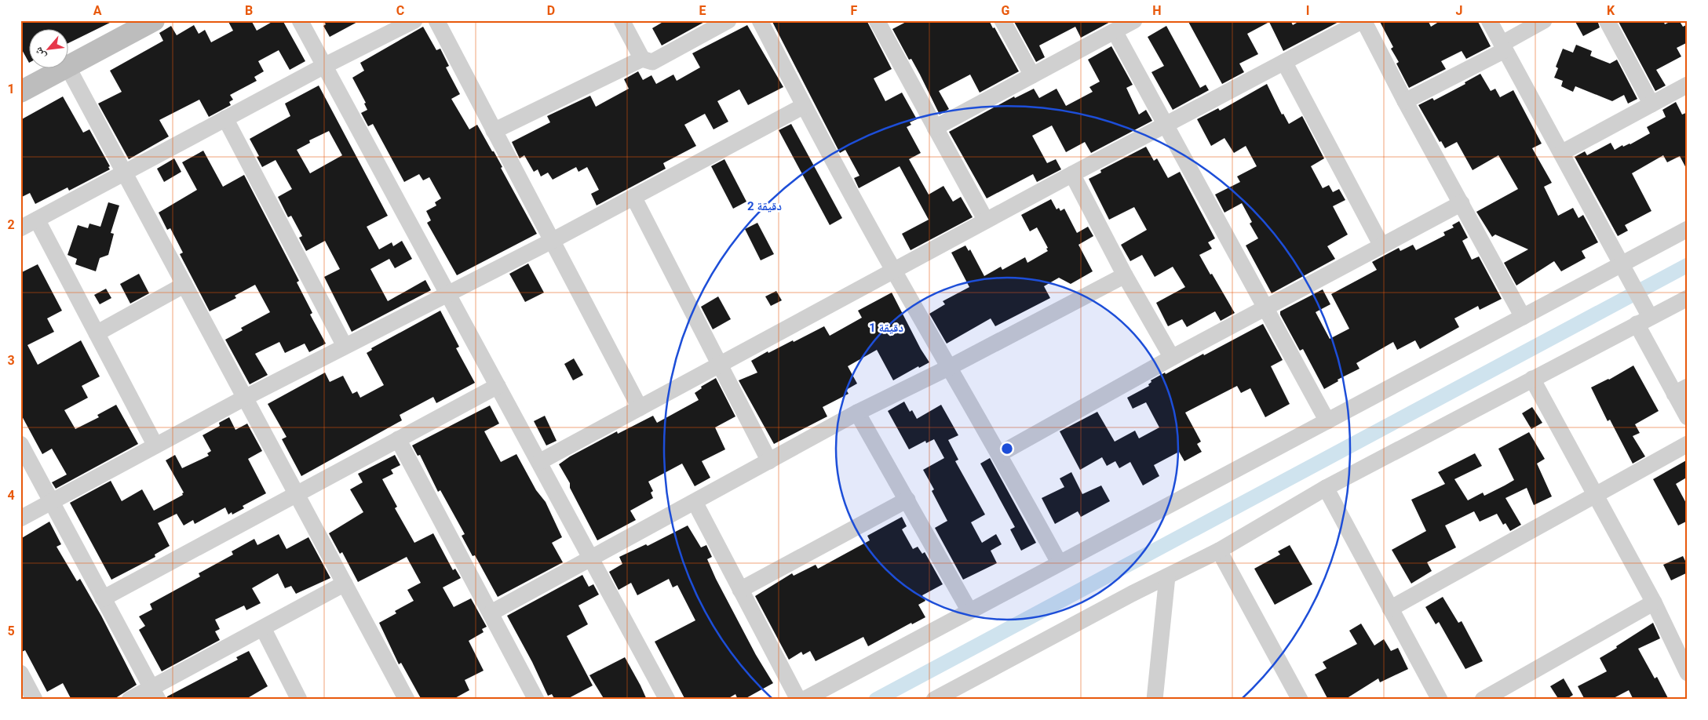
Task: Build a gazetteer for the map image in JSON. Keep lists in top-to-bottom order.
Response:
{
  "north": "bottom left",
  "grid": {
    "columns": [
      "A",
      "B",
      "C",
      "D",
      "E",
      "F",
      "G",
      "H",
      "I",
      "J",
      "K"
    ],
    "rows": [
      "1",
      "2",
      "3",
      "4",
      "5"
    ]
  },
  "rings": ["2 دقيقة", "1 دقيقة"]
}
